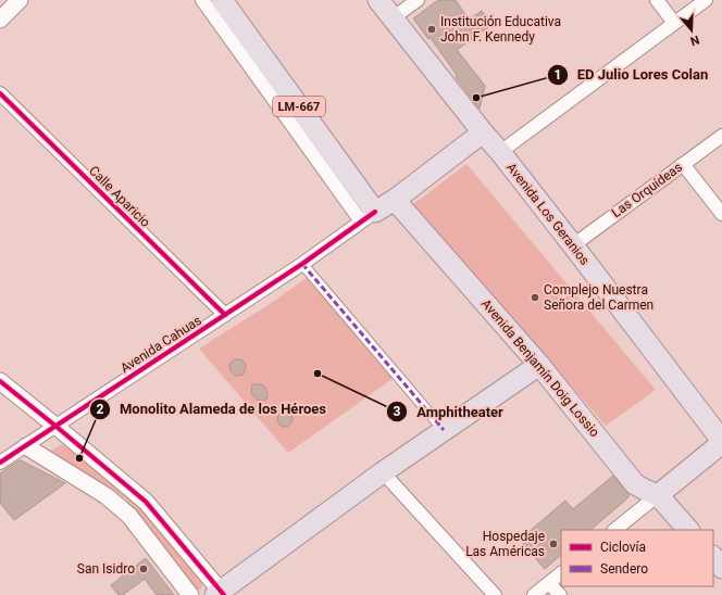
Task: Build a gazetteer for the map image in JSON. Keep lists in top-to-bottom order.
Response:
{
  "streets": {
    "main road": ["LM-667", "Avenida Los Geranios", "Avenida Benjamín Doig Lossio"],
    "street": ["Las Orquídeas", "Calle Aparicio", "Avenida Cahuas"]
  },
  "crossings": [
    ["LM-667", "Avenida Cahuas"],
    ["Las Orquídeas", "Avenida Los Geranios"],
    ["Calle Aparicio", "Avenida Cahuas"]
  ],
  "places": [
    "Institución Educativa John F. Kennedy",
    "ED Julio Lores Colan",
    "Complejo Nuestra Señora del Carmen",
    "Amphitheater",
    "Monolito Alameda de los Héroes",
    "Hospedaje Las Américas",
    "San Isidro"
  ],
  "legend": ["Ciclovía", "Sendero"],
  "north": "bottom"
}
